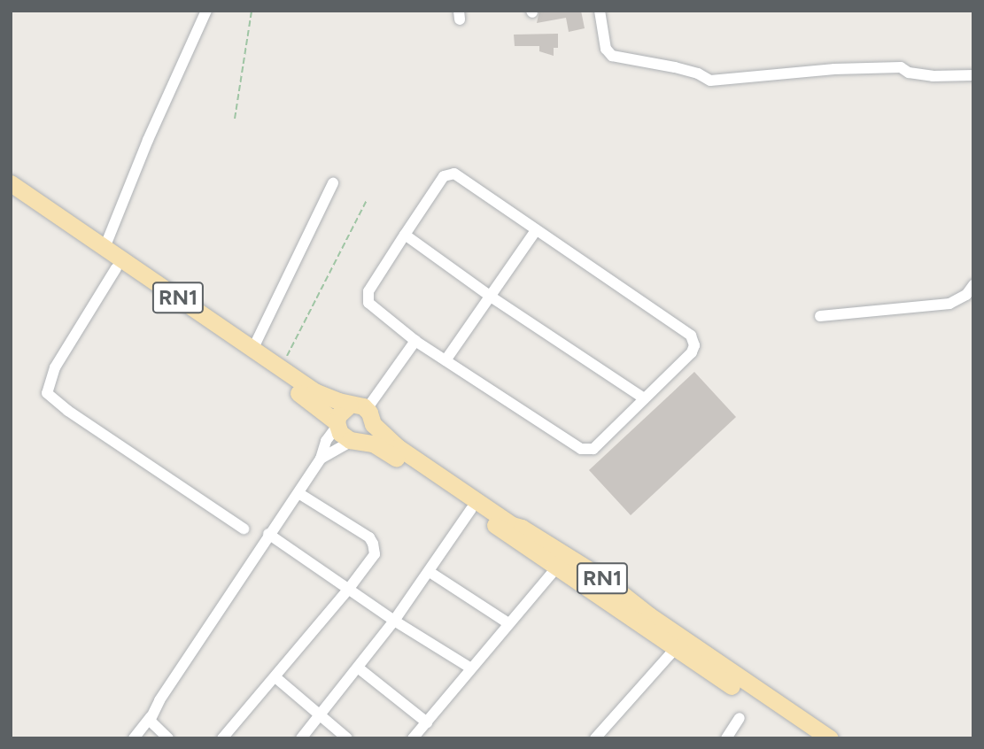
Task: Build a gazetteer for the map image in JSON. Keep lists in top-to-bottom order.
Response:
{
  "streets": {
    "main road": ["RN1"]
  }
}
